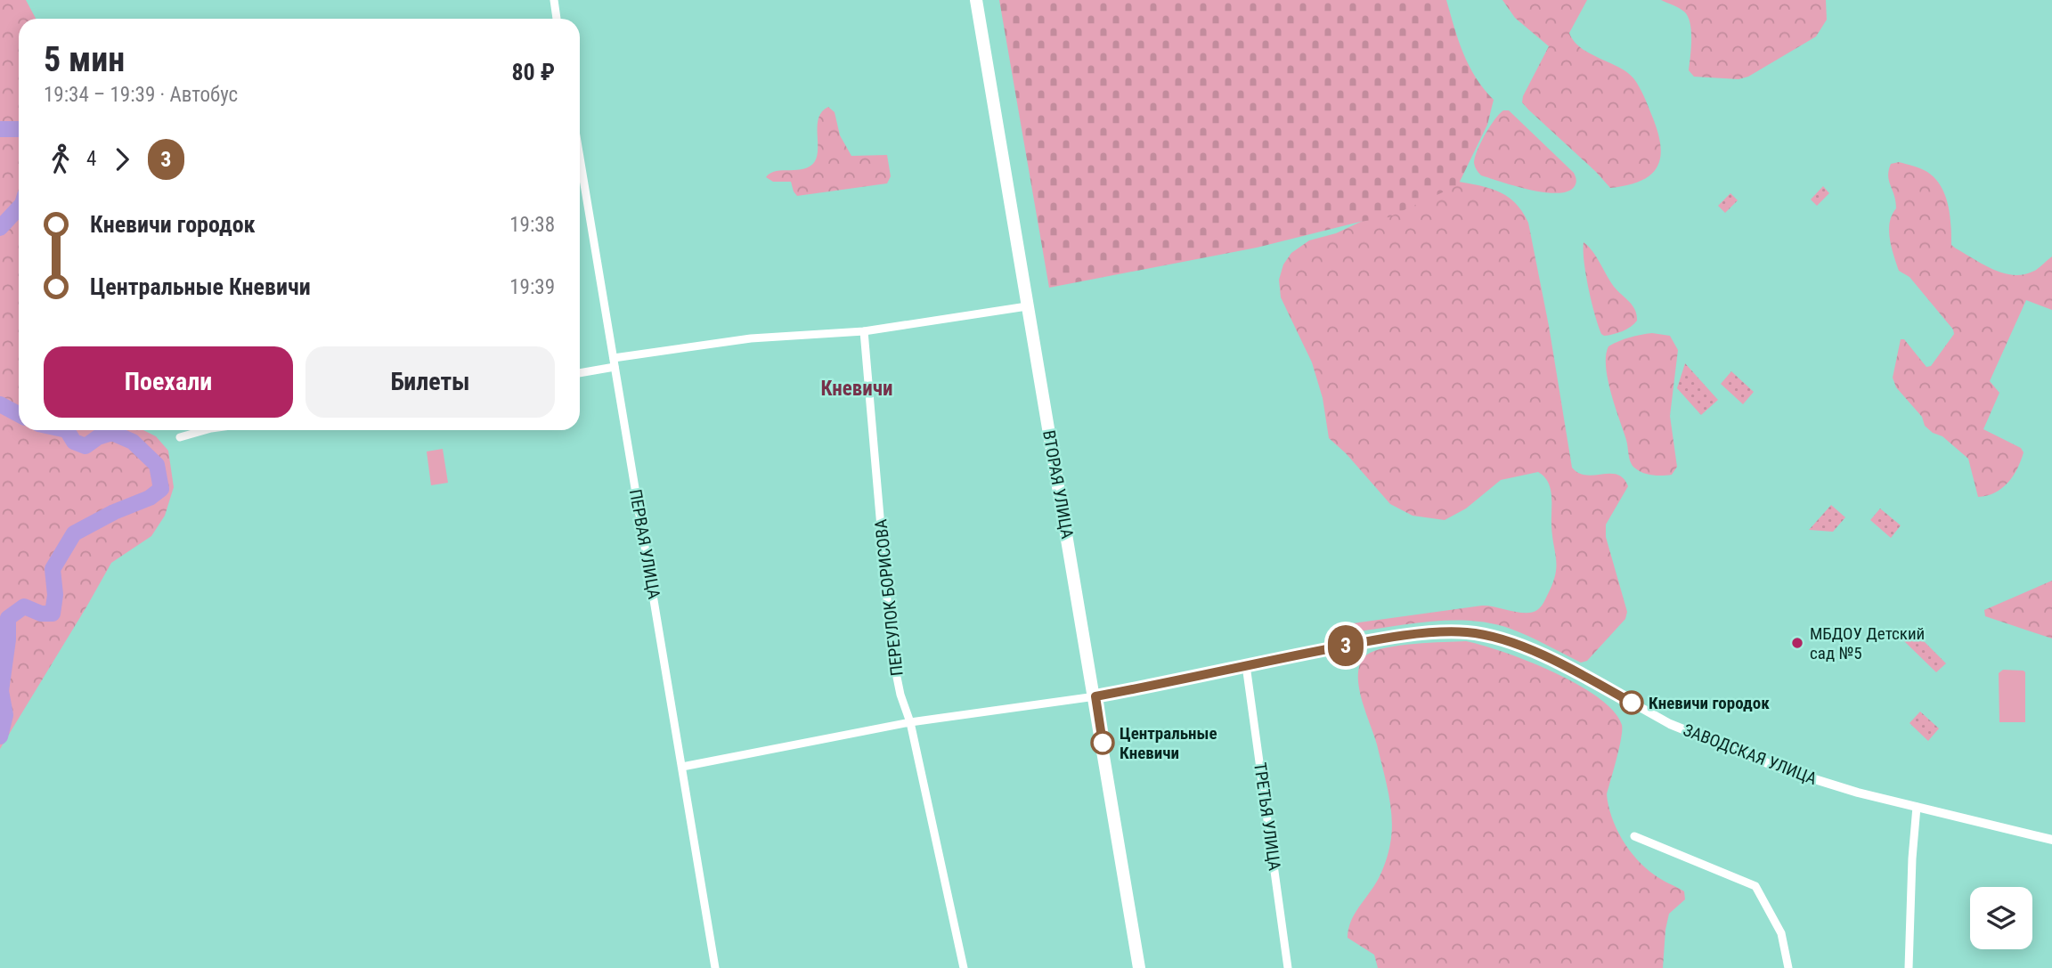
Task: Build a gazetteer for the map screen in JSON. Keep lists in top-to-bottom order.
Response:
{
  "streets": {
    "main road": ["ВТОРАЯ УЛИЦА"],
    "street": [
      "ПЕРВАЯ УЛИЦА",
      "ПЕРЕУЛОК БОРИСОВА",
      "ЗАВОДСКАЯ УЛИЦА",
      "ТРЕТЬЯ УЛИЦА"
    ]
  },
  "crossings": [
    ["ВТОРАЯ УЛИЦА", "ЗАВОДСКАЯ УЛИЦА"],
    ["ЗАВОДСКАЯ УЛИЦА", "ТРЕТЬЯ УЛИЦА"]
  ],
  "districts": ["Кневичи"],
  "places": ["МБДОУ Детский сад №5", "Кневичи городок", "Центральные Кневичи"],
  "lines": ["bus line 3"],
  "page": {
    "on_map": "3",
    "heading": ["5 мин", "19:34 – 19:39 · Автобус", "80 ₽"],
    "legs": ["4", "3"],
    "list": [
      {
        "name": "Кневичи городок",
        "value": "19:38"
      },
      {
        "name": "Центральные Кневичи",
        "value": "19:39"
      }
    ],
    "buttons": ["Поехали", "Билеты"]
  }
}
